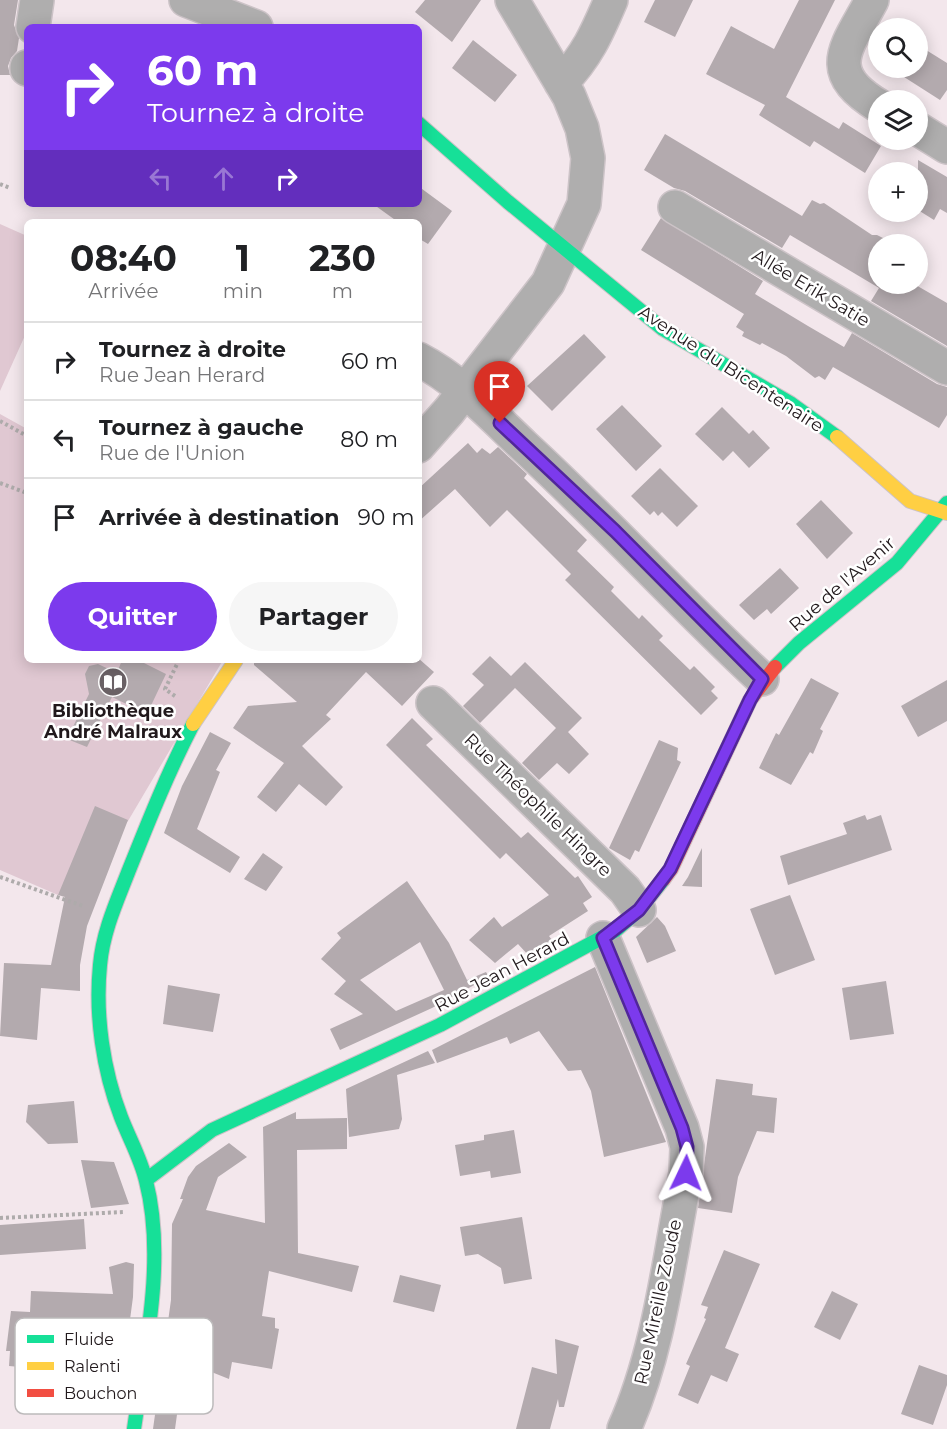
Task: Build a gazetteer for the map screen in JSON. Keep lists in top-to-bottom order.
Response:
{
  "streets": {
    "street": [
      "Allée Erik Satie",
      "Avenue du Bicentenaire",
      "Rue de l'Avenir",
      "Rue Théophile Hingre",
      "Rue Jean Herard",
      "Rue Mireille Zoude"
    ]
  },
  "crossings": [
    ["Avenue du Bicentenaire", "Rue de l'Avenir"],
    ["Rue de l'Avenir", "Rue Jean Herard"],
    ["Rue Théophile Hingre", "Rue Jean Herard"],
    ["Rue Jean Herard", "Rue Mireille Zoude"]
  ],
  "places": {
    "library": ["Bibliothèque André Malraux"]
  },
  "legend": ["Fluide", "Ralenti", "Bouchon"],
  "page": {
    "map_buttons": ["+", "−"],
    "turn": ["60 m", "Tournez à droite"],
    "eta": [
      "08:40",
      "Arrivée",
      "1",
      "min",
      "230",
      "m"
    ],
    "list": [
      {
        "name": "Tournez à droite",
        "note": "Rue Jean Herard",
        "value": "60 m"
      },
      {
        "name": "Tournez à gauche",
        "note": "Rue de l'Union",
        "value": "80 m"
      },
      {
        "name": "Arrivée à destination",
        "value": "90 m"
      }
    ],
    "buttons": ["Quitter", "Partager"]
  }
}
